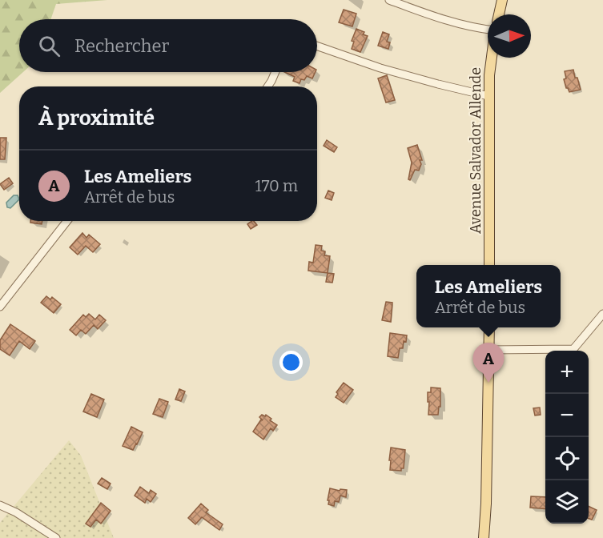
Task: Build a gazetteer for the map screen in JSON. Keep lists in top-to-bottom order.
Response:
{
  "streets": {
    "main road": ["Avenue Salvador Allende"]
  },
  "north": "right",
  "page": {
    "search": "Rechercher",
    "heading": "À proximité",
    "list": [
      {
        "mark": "A",
        "name": "Les Ameliers",
        "note": "Arrêt de bus",
        "value": "170 m"
      }
    ],
    "popup": ["Les Ameliers", "Arrêt de bus"],
    "pins": "A",
    "map_buttons": ["+", "−"]
  }
}
